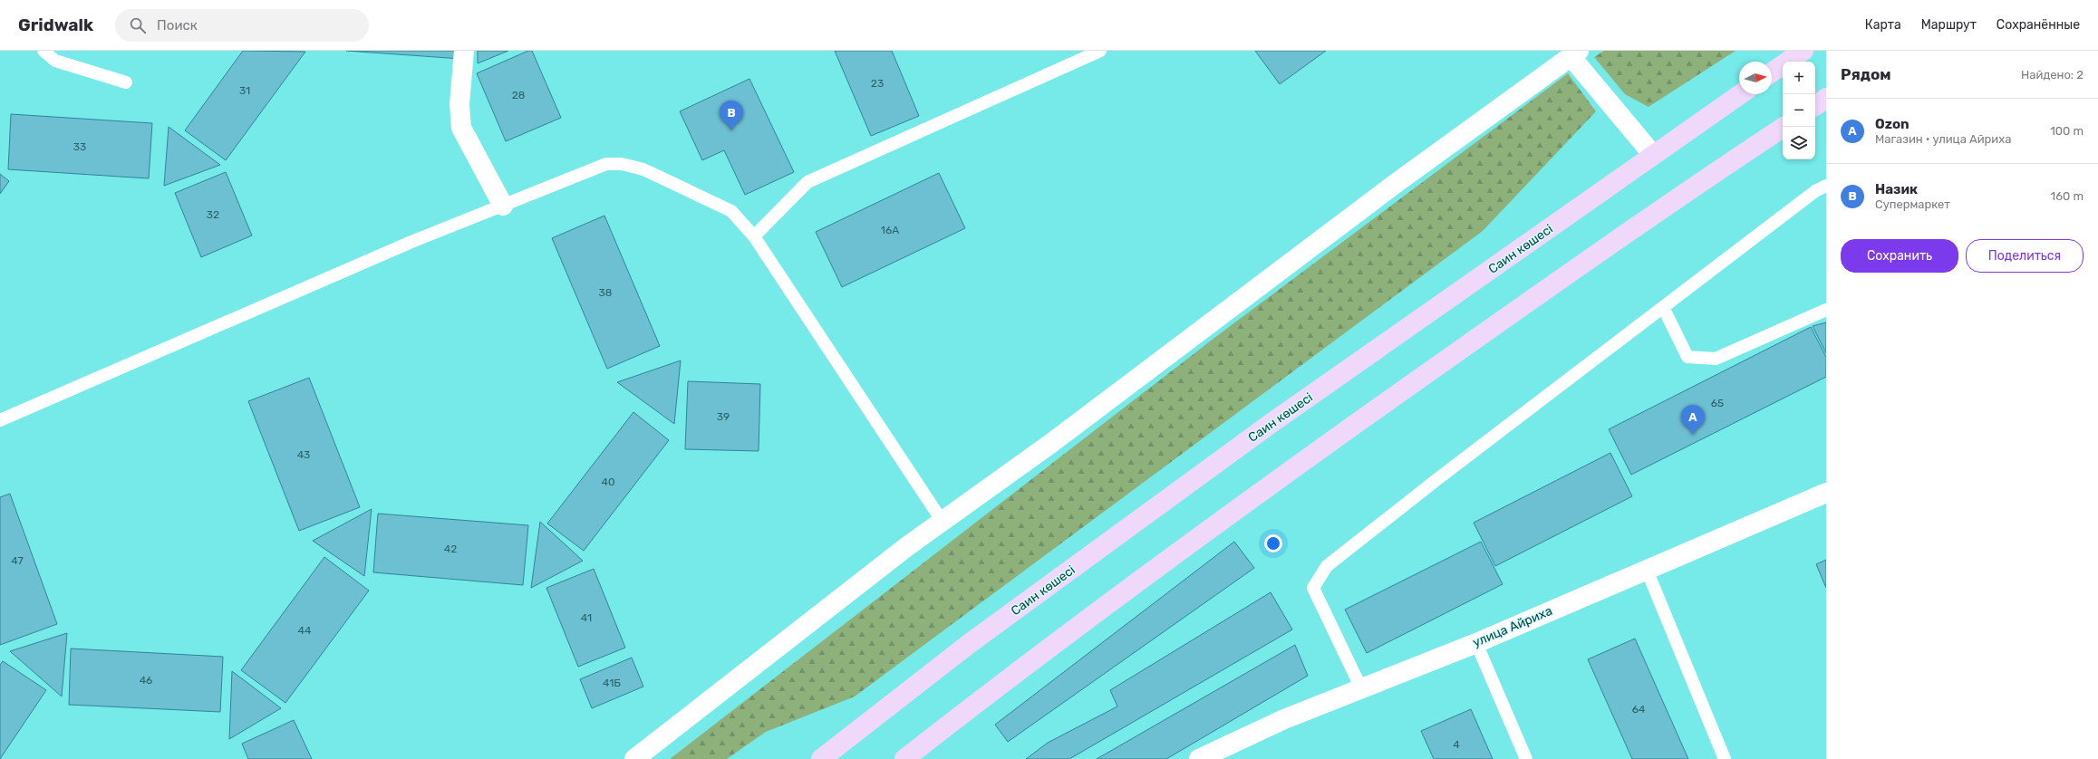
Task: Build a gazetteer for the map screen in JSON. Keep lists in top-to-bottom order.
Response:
{
  "streets": {
    "main road": ["Саин көшесі"],
    "street": ["улица Айриха"]
  },
  "house_numbers": [
    "23",
    "31",
    "28",
    "33",
    "32",
    "16А",
    "38",
    "65",
    "39",
    "43",
    "40",
    "42",
    "47",
    "41",
    "44",
    "46",
    "41Б",
    "64",
    "4"
  ],
  "north": "right",
  "page": {
    "header": "Gridwalk",
    "search": "Поиск",
    "nav": ["Карта", "Маршрут", "Сохранённые"],
    "heading": ["Рядом", "Найдено: 2"],
    "map_buttons": ["+", "−"],
    "list": [
      {
        "mark": "A",
        "name": "Ozon",
        "note": "Магазин · улица Айриха",
        "value": "100 m"
      },
      {
        "mark": "B",
        "name": "Назик",
        "note": "Супермаркет",
        "value": "160 m"
      }
    ],
    "pins": ["B", "A"],
    "buttons": ["Сохранить", "Поделиться"]
  }
}
